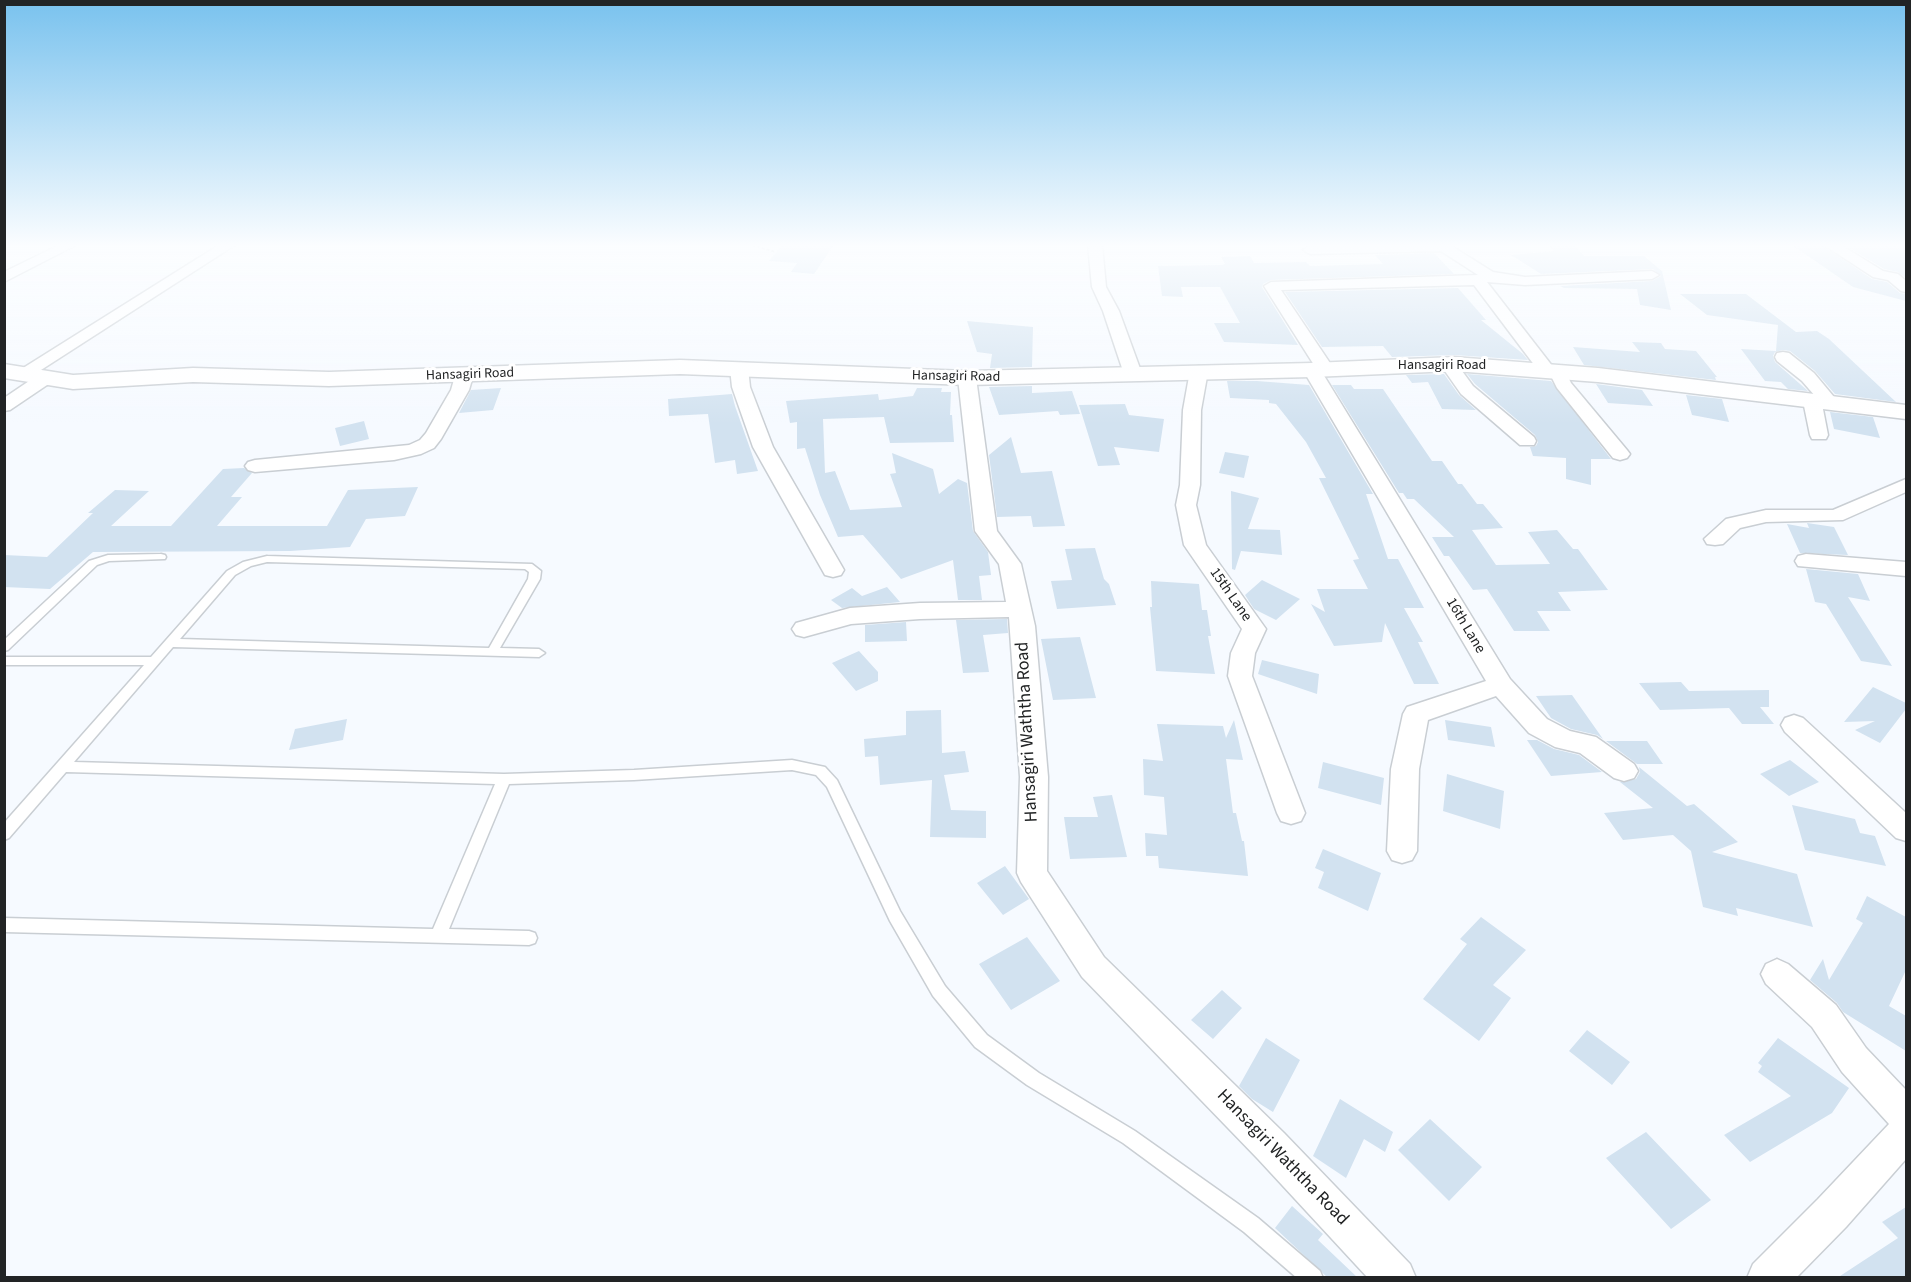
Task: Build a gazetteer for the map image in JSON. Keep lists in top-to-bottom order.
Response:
{
  "streets": {
    "street": [
      "Hansagiri Road",
      "15th Lane",
      "16th Lane",
      "Hansagiri Waththa Road"
    ]
  },
  "crossings": [
    ["Hansagiri Road", "15th Lane"],
    ["Hansagiri Road", "16th Lane"],
    ["Hansagiri Road", "Hansagiri Waththa Road"]
  ]
}
